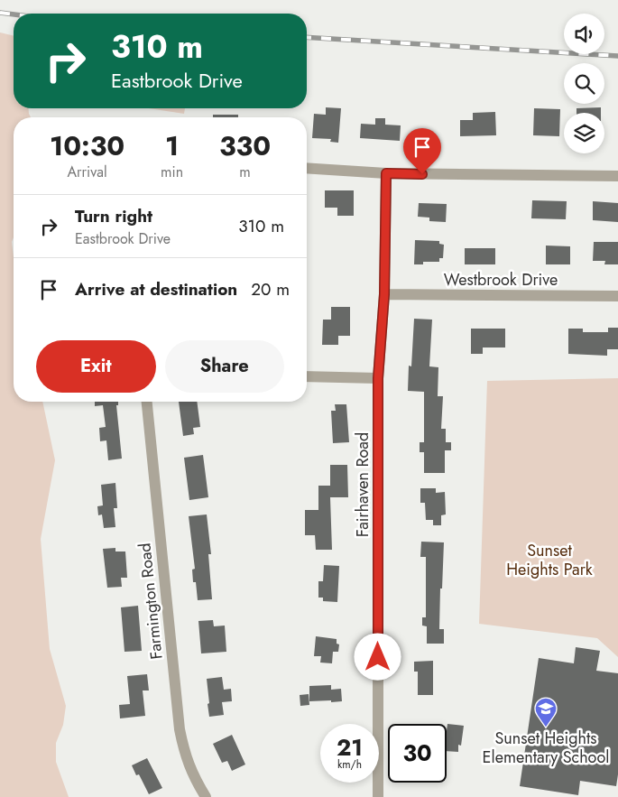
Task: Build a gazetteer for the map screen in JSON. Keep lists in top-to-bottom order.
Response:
{
  "streets": {
    "street": ["Westbrook Drive", "Fairhaven Road", "Farmington Road"]
  },
  "crossings": [
    ["Westbrook Drive", "Fairhaven Road"]
  ],
  "parks": ["Sunset Heights Park"],
  "places": {
    "school or university": ["Sunset Heights Elementary School"]
  },
  "page": {
    "turn": ["310 m", "Eastbrook Drive"],
    "eta": [
      "10:30",
      "Arrival",
      "1",
      "min",
      "330",
      "m"
    ],
    "list": [
      {
        "name": "Turn right",
        "note": "Eastbrook Drive",
        "value": "310 m"
      },
      {
        "name": "Arrive at destination",
        "value": "20 m"
      }
    ],
    "buttons": ["Exit", "Share"],
    "speed": "21 km/h",
    "limit": "30"
  }
}
